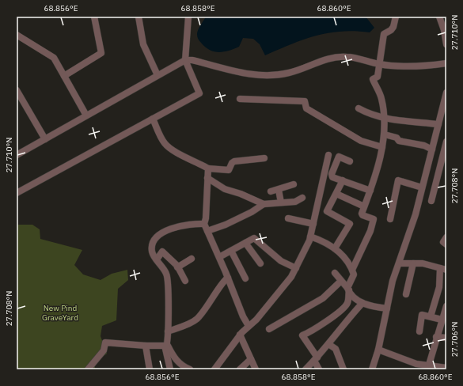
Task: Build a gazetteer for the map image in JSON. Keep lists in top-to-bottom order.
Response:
{
  "parks": ["New Pind GraveYard"],
  "coordinates": [
    "68.856°E",
    "68.858°E",
    "68.860°E",
    "27.710°N",
    "27.708°N",
    "27.706°N"
  ]
}
